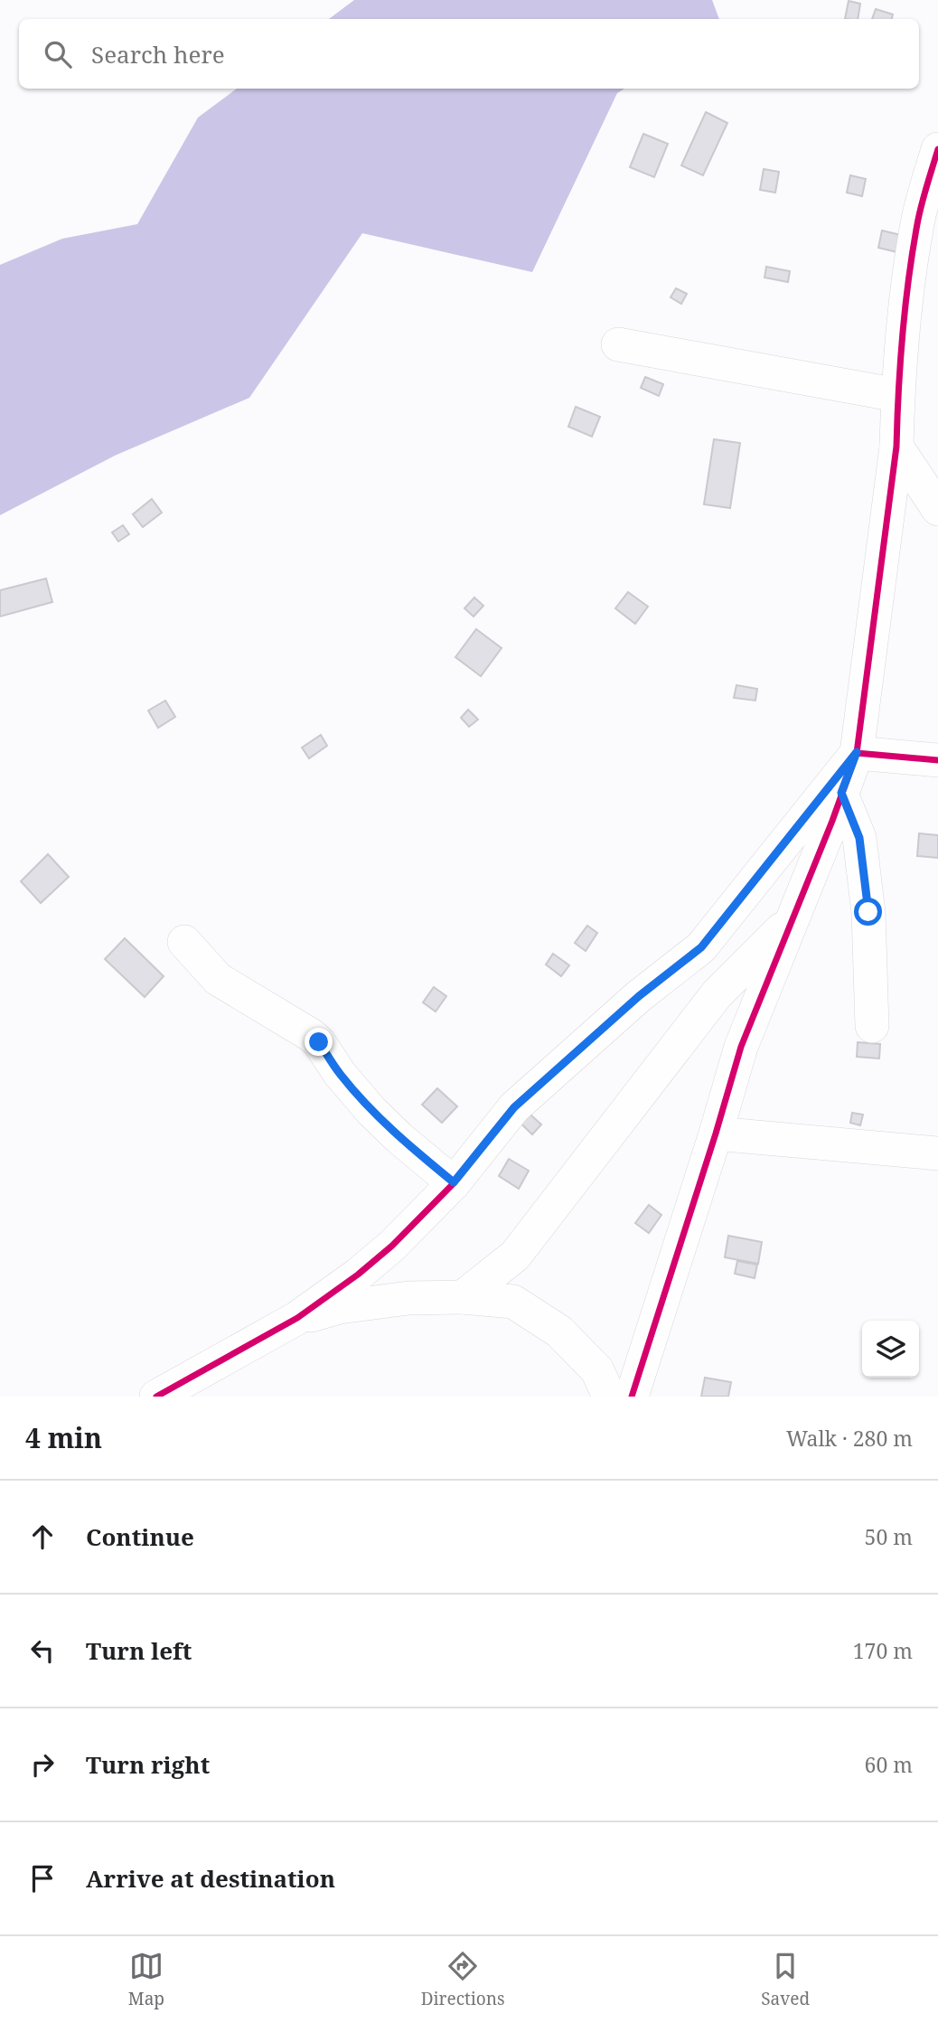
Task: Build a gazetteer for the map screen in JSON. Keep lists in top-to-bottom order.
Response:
{
  "page": {
    "search": "Search here",
    "heading": ["4 min", "Walk · 280 m"],
    "list": [
      ["Continue", "50 m"],
      ["Turn left", "170 m"],
      ["Turn right", "60 m"],
      "Arrive at destination"
    ],
    "nav": ["Map", "Directions", "Saved"]
  }
}
